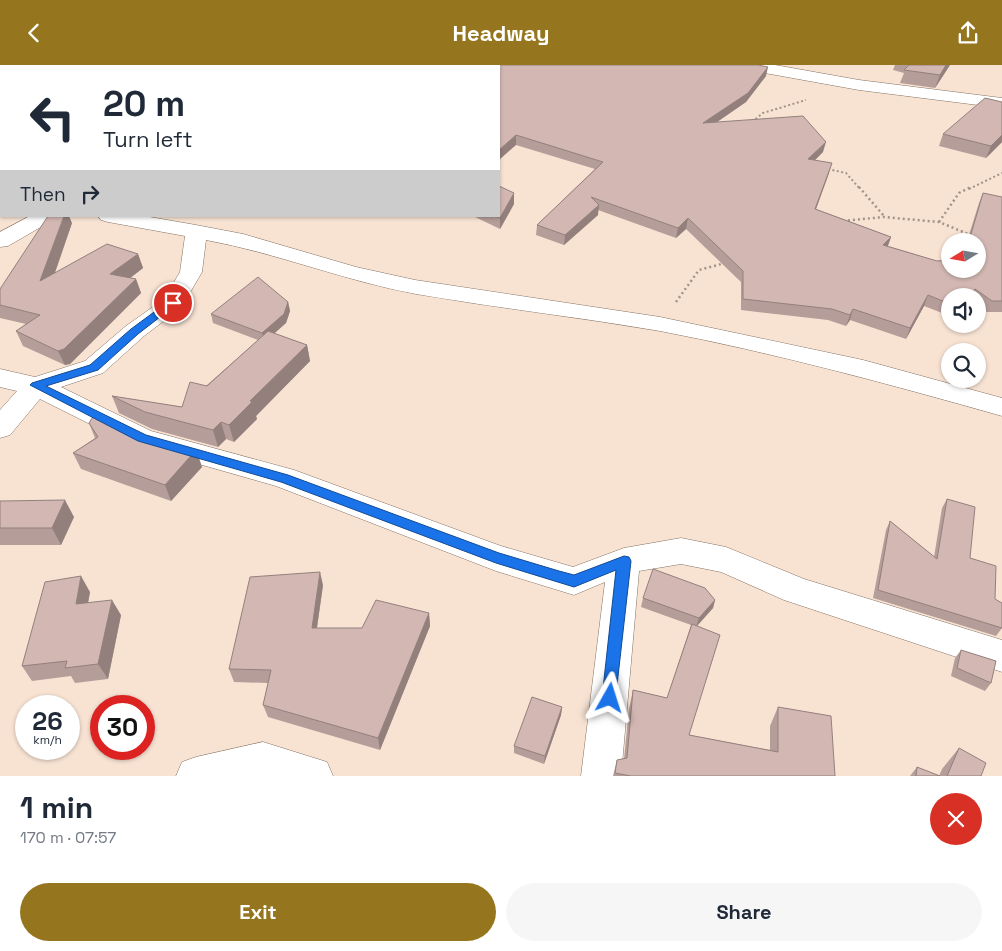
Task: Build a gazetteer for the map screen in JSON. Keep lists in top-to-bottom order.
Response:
{
  "north": "left",
  "page": {
    "header": "Headway",
    "turn": ["20 m", "Turn left"],
    "then": "Then",
    "speed": "26 km/h",
    "limit": "30",
    "heading": ["1 min", "170 m · 07:57"],
    "buttons": ["Exit", "Share"]
  }
}
